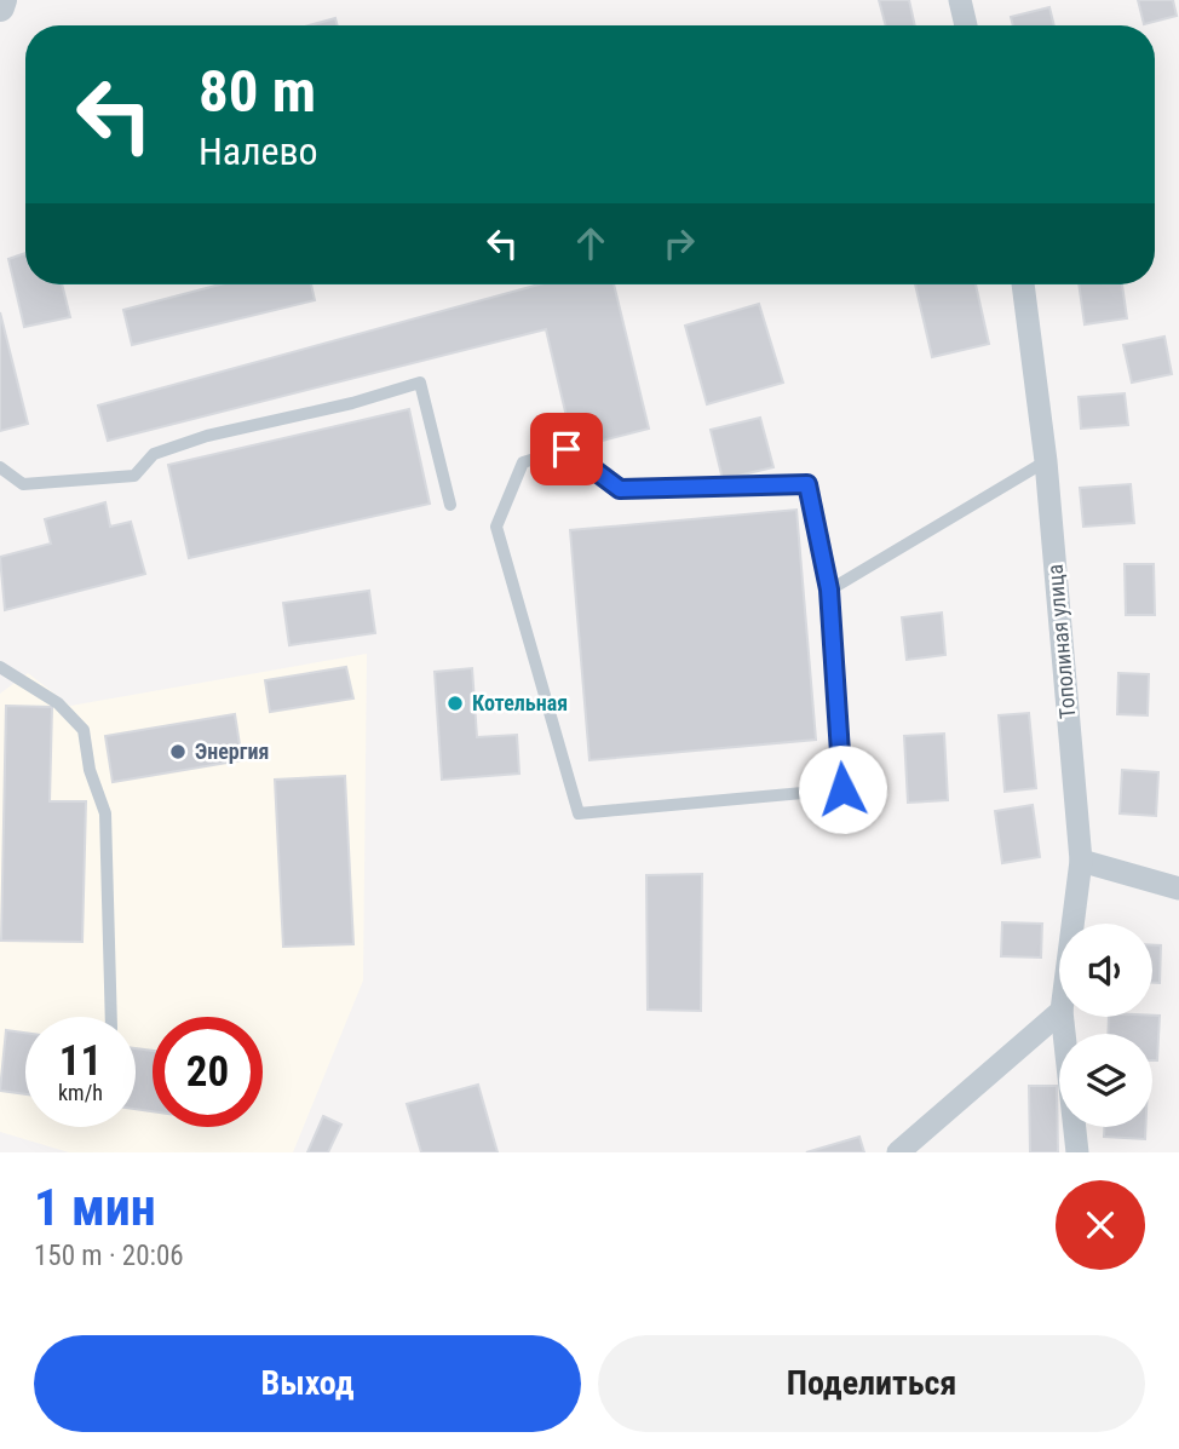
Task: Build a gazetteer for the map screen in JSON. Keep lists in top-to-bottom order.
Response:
{
  "streets": {
    "street": ["Тополиная улица"]
  },
  "places": ["Котельная", "Энергия"],
  "page": {
    "turn": ["80 m", "Налево"],
    "speed": "11 km/h",
    "limit": "20",
    "heading": ["1 мин", "150 m · 20:06"],
    "buttons": ["Выход", "Поделиться"]
  }
}
